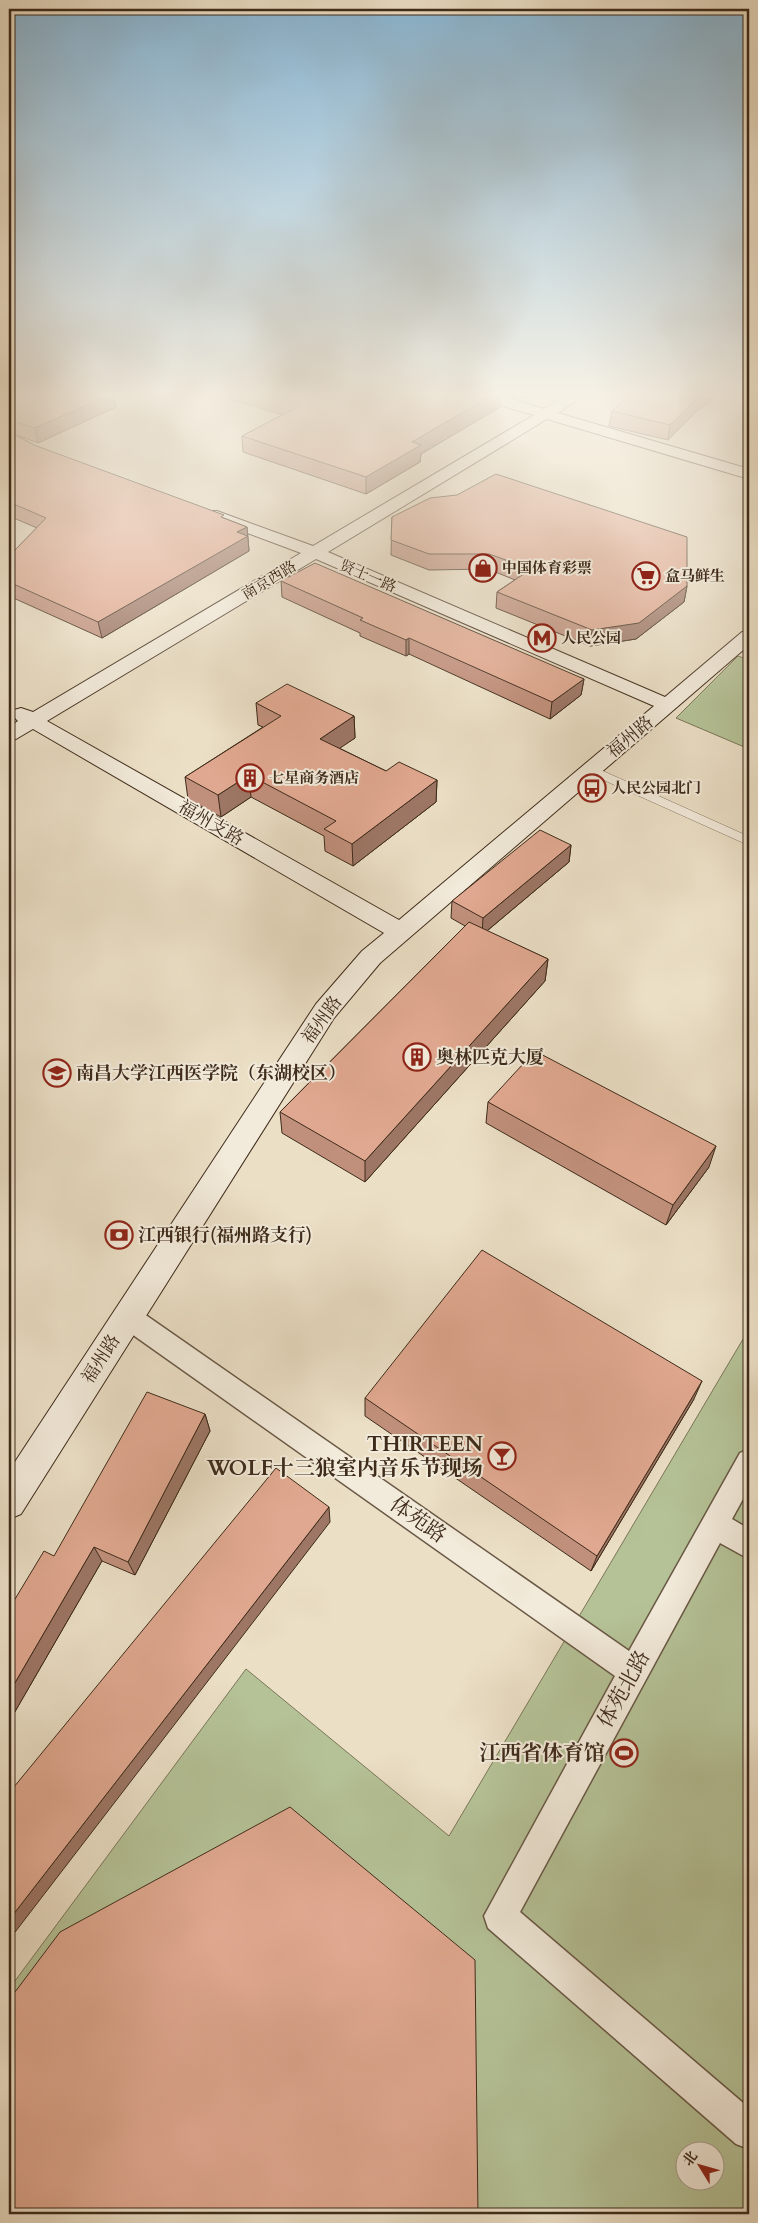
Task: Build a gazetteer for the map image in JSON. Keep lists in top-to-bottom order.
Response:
{
  "streets": {
    "street": [
      "贤士一路",
      "南京西路",
      "福州路",
      "福州支路",
      "体苑路",
      "体苑北路"
    ]
  },
  "crossings": [
    ["贤士一路", "南京西路"],
    ["贤士一路", "福州路"],
    ["南京西路", "福州支路"],
    ["福州路", "福州支路"],
    ["福州路", "体苑路"],
    ["体苑路", "体苑北路"]
  ],
  "places": {
    "shop": ["中国体育彩票"],
    "supermarket": ["盒马鲜生"],
    "metro station": ["人民公园"],
    "building": ["七星商务酒店", "奥林匹克大厦"],
    "bus stop": ["人民公园北门"],
    "school or university": ["南昌大学江西医学院（东湖校区）"],
    "bank": ["江西银行(福州路支行)"],
    "bar": ["THIRTEEN WOLF十三狼室内音乐节现场"],
    "sports": ["江西省体育馆"]
  },
  "north": "top left"
}
